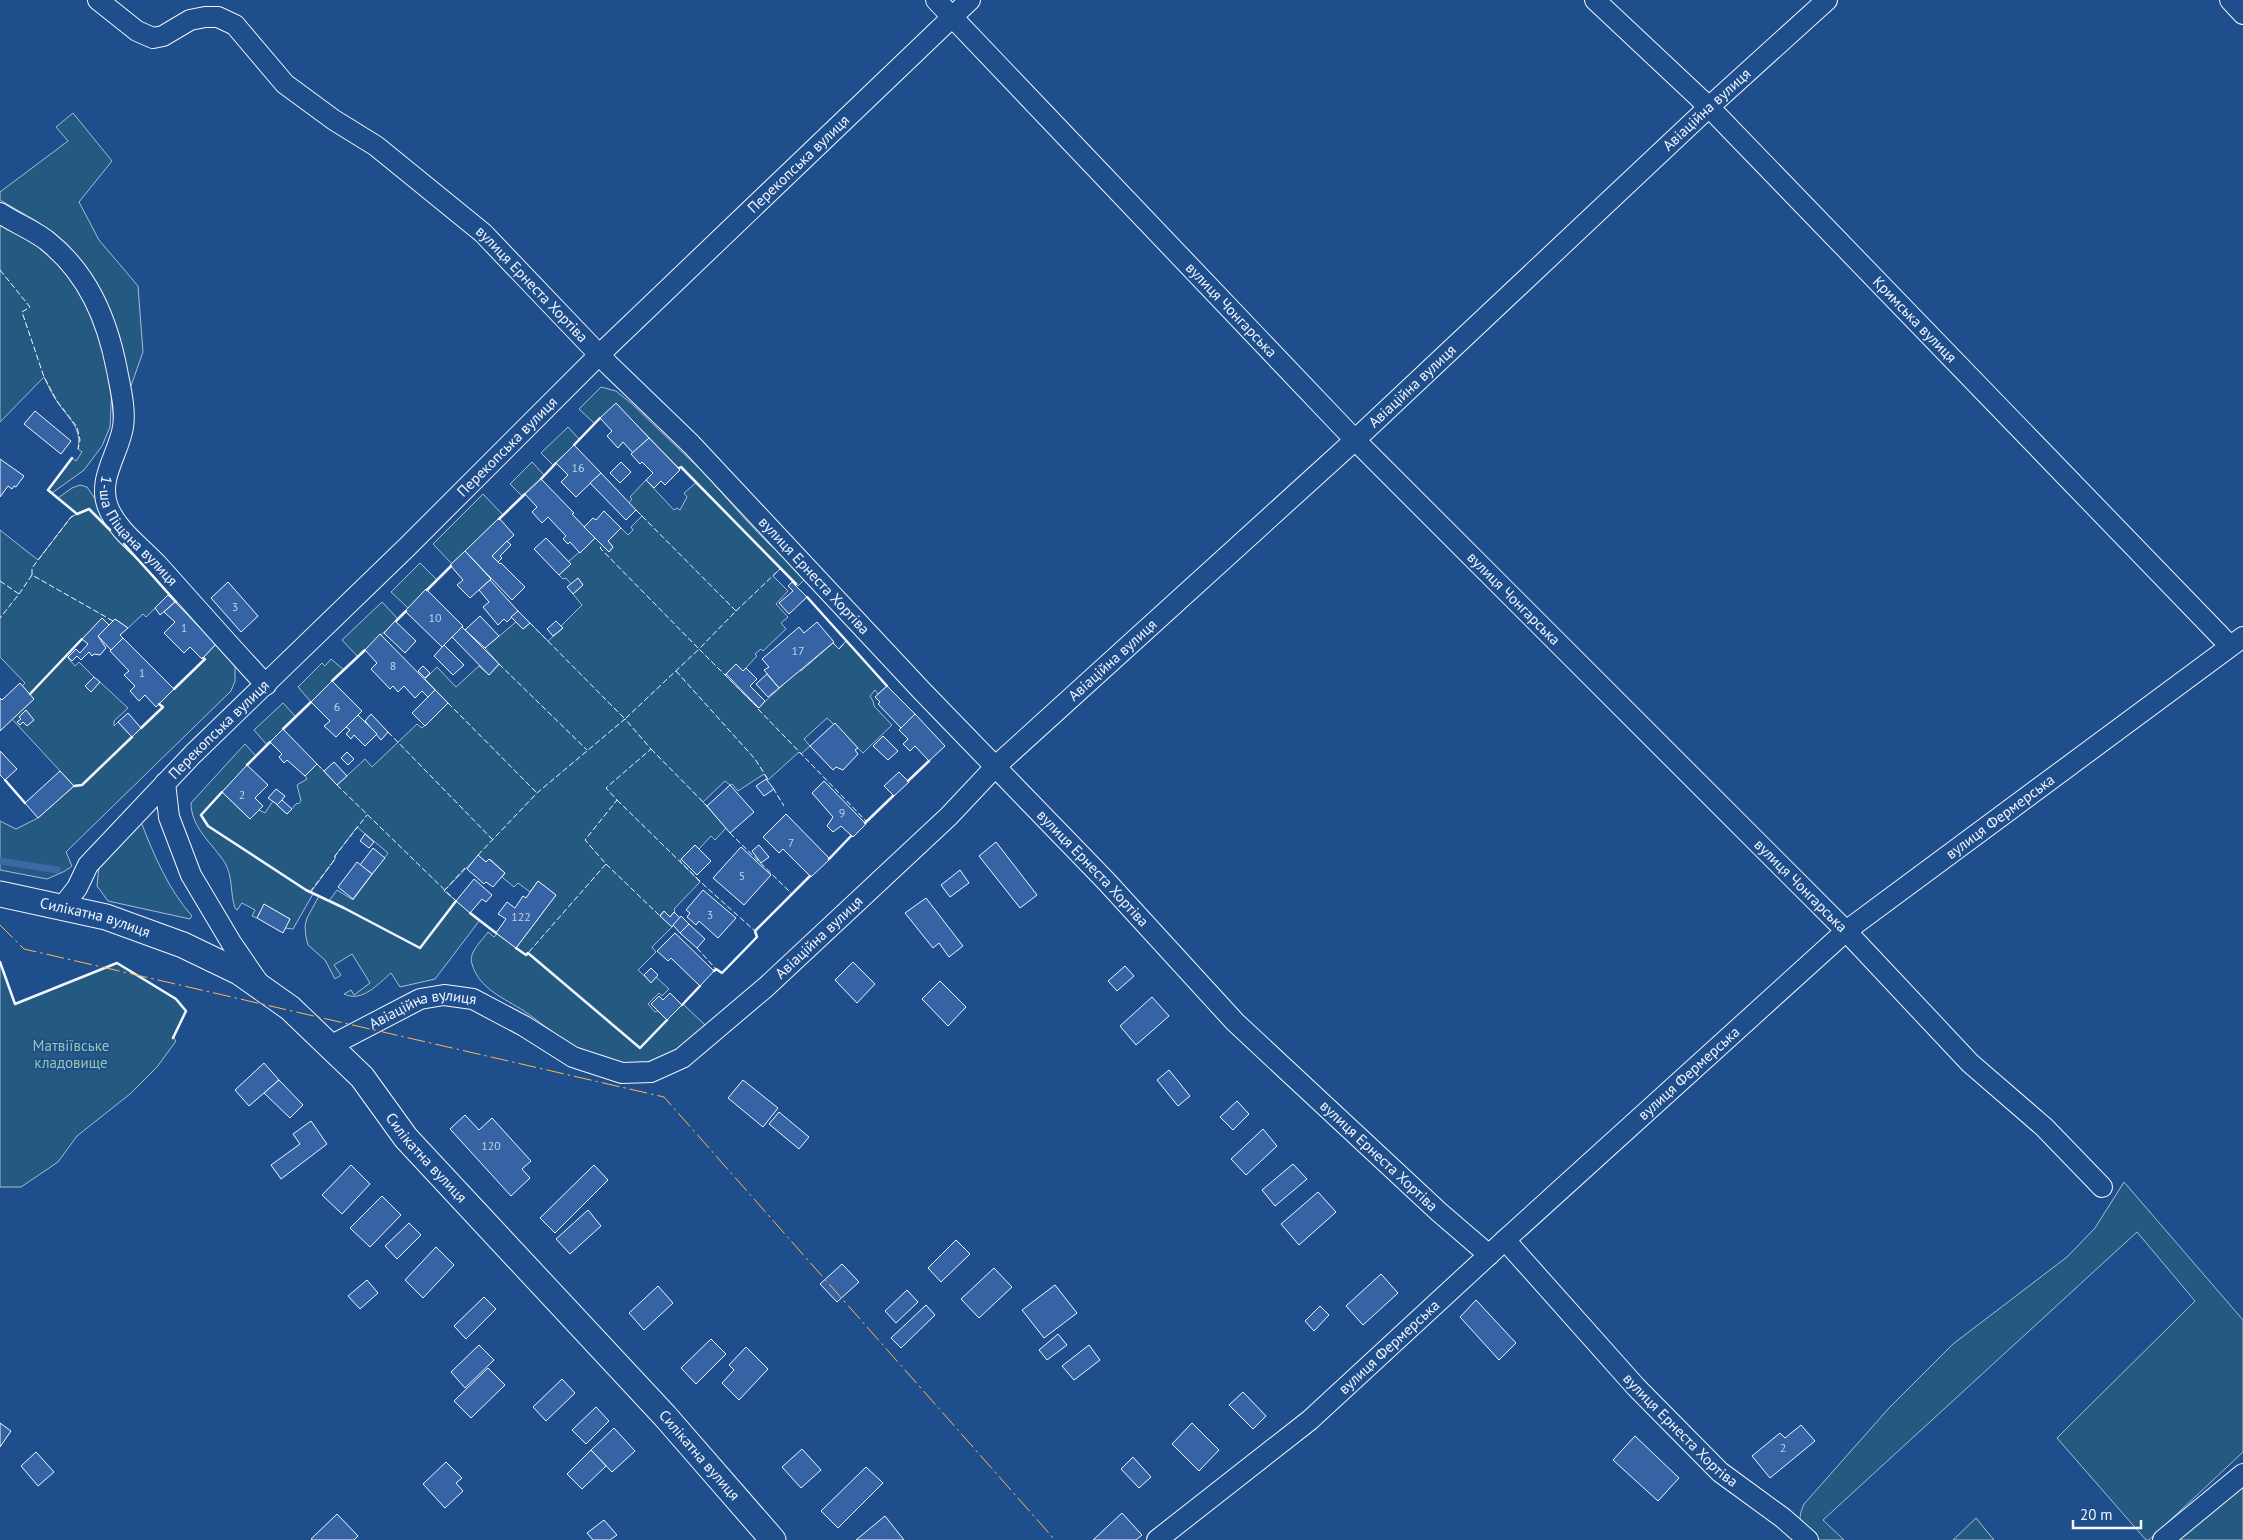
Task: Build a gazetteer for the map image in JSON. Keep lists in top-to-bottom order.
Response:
{
  "streets": {
    "street": [
      "Авіаційна вулиця",
      "Перекопська вулиця",
      "вулиця Ернеста Хортіва",
      "вулиця Чонгарська",
      "Кримська вулиця",
      "1-ша Піщана вулиця",
      "вулиця Фермерська",
      "Силікатна вулиця"
    ]
  },
  "crossings": [
    ["Авіаційна вулиця", "вулиця Ернеста Хортіва"],
    ["Авіаційна вулиця", "вулиця Чонгарська"],
    ["Авіаційна вулиця", "Кримська вулиця"],
    ["Авіаційна вулиця", "Силікатна вулиця"],
    ["Перекопська вулиця", "вулиця Ернеста Хортіва"],
    ["Перекопська вулиця", "вулиця Чонгарська"],
    ["Перекопська вулиця", "1-ша Піщана вулиця"],
    ["Перекопська вулиця", "Силікатна вулиця"],
    ["вулиця Ернеста Хортіва", "вулиця Фермерська"],
    ["вулиця Чонгарська", "вулиця Фермерська"],
    ["Кримська вулиця", "вулиця Фермерська"]
  ],
  "parks": ["Матвіївське кладовище"],
  "house_numbers": [
    "16",
    "3",
    "10",
    "1",
    "17",
    "8",
    "1",
    "6",
    "2",
    "9",
    "7",
    "5",
    "3",
    "122",
    "120",
    "2"
  ],
  "scale_bar": "20 m"
}
